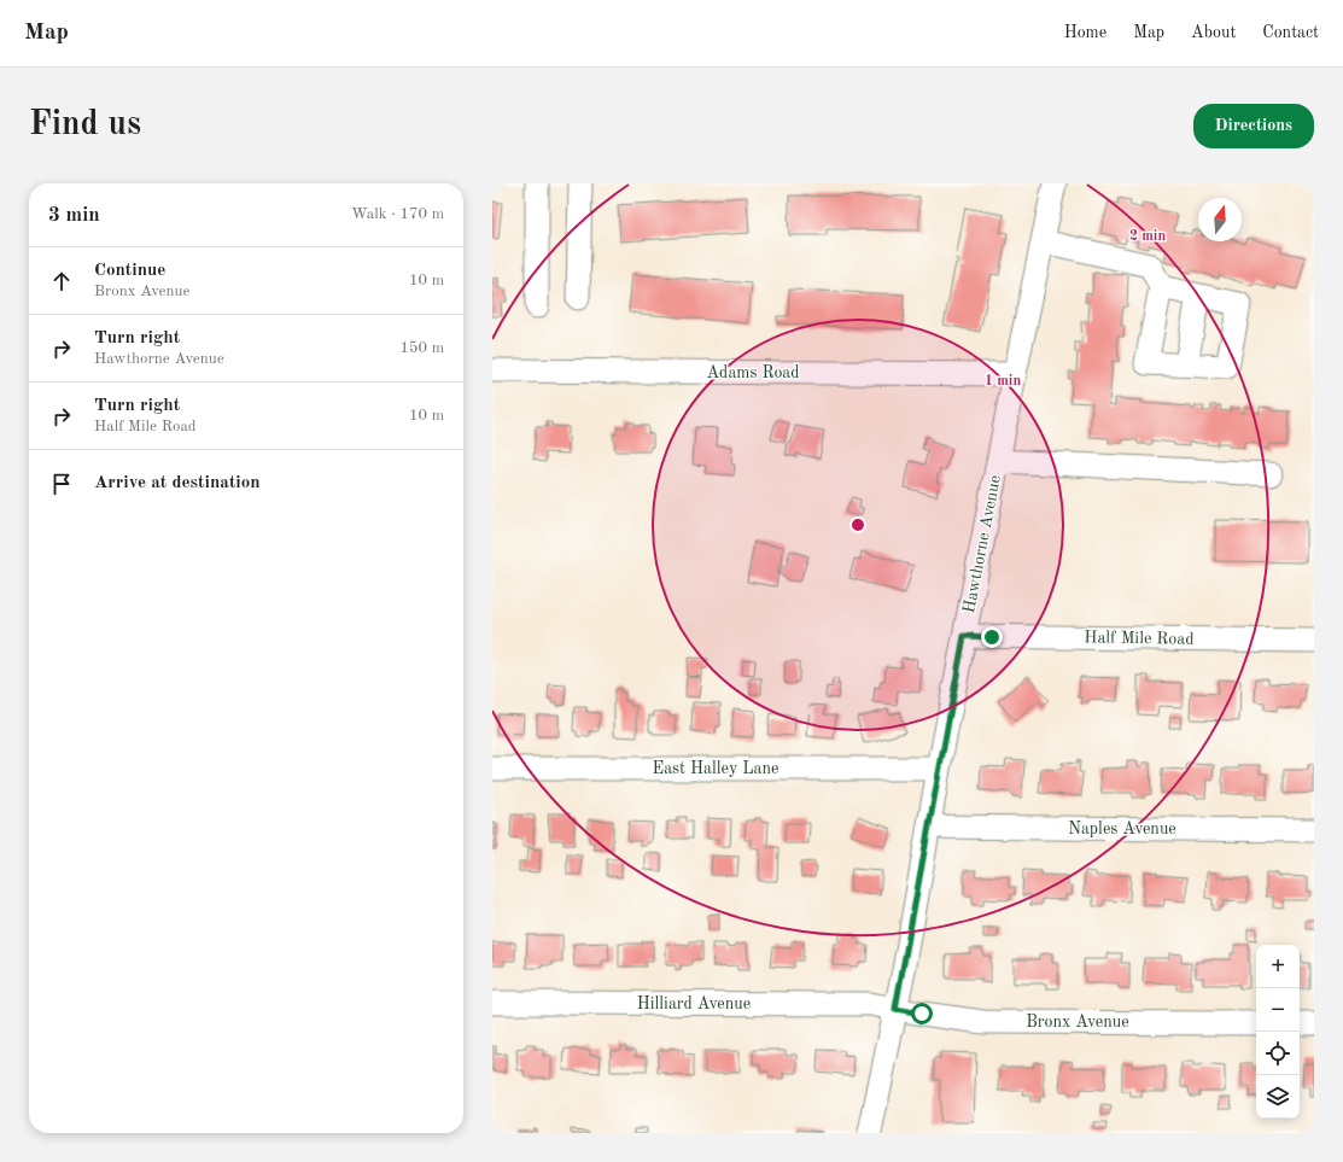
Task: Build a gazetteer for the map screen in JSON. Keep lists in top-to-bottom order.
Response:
{
  "streets": {
    "street": [
      "Adams Road",
      "Hawthorne Avenue",
      "Half Mile Road",
      "East Halley Lane",
      "Naples Avenue",
      "Hilliard Avenue",
      "Bronx Avenue"
    ]
  },
  "crossings": [
    ["Adams Road", "Hawthorne Avenue"],
    ["Hawthorne Avenue", "Half Mile Road"],
    ["Hawthorne Avenue", "East Halley Lane"],
    ["Hawthorne Avenue", "Naples Avenue"],
    ["Hawthorne Avenue", "Hilliard Avenue"],
    ["Hawthorne Avenue", "Bronx Avenue"],
    ["Hilliard Avenue", "Bronx Avenue"]
  ],
  "north": "top",
  "page": {
    "header": "Map",
    "nav": [
      "Home",
      "Map",
      "About",
      "Contact"
    ],
    "buttons": "Directions",
    "title": "Find us",
    "heading": ["3 min", "Walk · 170 m"],
    "list": [
      ["Continue", "Bronx Avenue", "10 m"],
      ["Turn right", "Hawthorne Avenue", "150 m"],
      ["Turn right", "Half Mile Road", "10 m"],
      "Arrive at destination"
    ],
    "map_buttons": ["+", "−"]
  },
  "rings": ["2 min", "1 min"]
}
